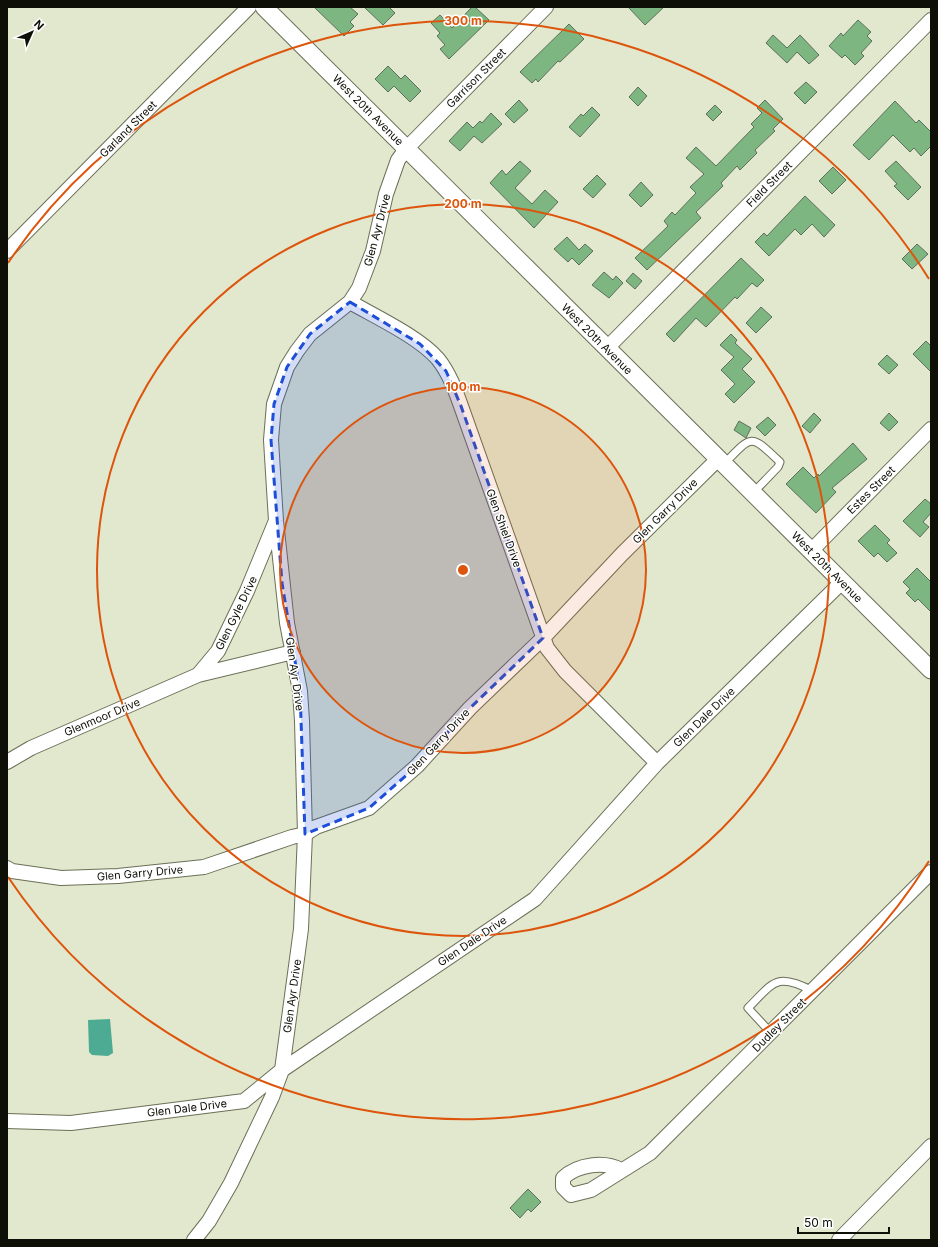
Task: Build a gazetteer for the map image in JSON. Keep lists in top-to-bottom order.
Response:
{
  "streets": {
    "street": [
      "Garrison Street",
      "West 20th Avenue",
      "Garland Street",
      "Field Street",
      "Glen Ayr Drive",
      "Estes Street",
      "Glen Garry Drive",
      "Glen Shiel Drive",
      "Glen Gyle Drive",
      "Glenmoor Drive",
      "Glen Dale Drive",
      "Dudley Street"
    ]
  },
  "crossings": [
    ["Garrison Street", "West 20th Avenue"],
    ["Garrison Street", "Glen Ayr Drive"],
    ["West 20th Avenue", "Field Street"],
    ["West 20th Avenue", "Glen Ayr Drive"],
    ["West 20th Avenue", "Estes Street"],
    ["West 20th Avenue", "Glen Garry Drive"],
    ["West 20th Avenue", "Glen Dale Drive"],
    ["Glen Ayr Drive", "Glen Garry Drive"],
    ["Glen Ayr Drive", "Glen Shiel Drive"],
    ["Glen Ayr Drive", "Glen Gyle Drive"],
    ["Glen Ayr Drive", "Glen Dale Drive"],
    ["Glen Garry Drive", "Glen Shiel Drive"],
    ["Glen Shiel Drive", "Glen Dale Drive"],
    ["Glen Gyle Drive", "Glenmoor Drive"]
  ],
  "scale_bar": "50 m",
  "north": "top right",
  "rings": ["300 m", "200 m", "100 m"]
}
